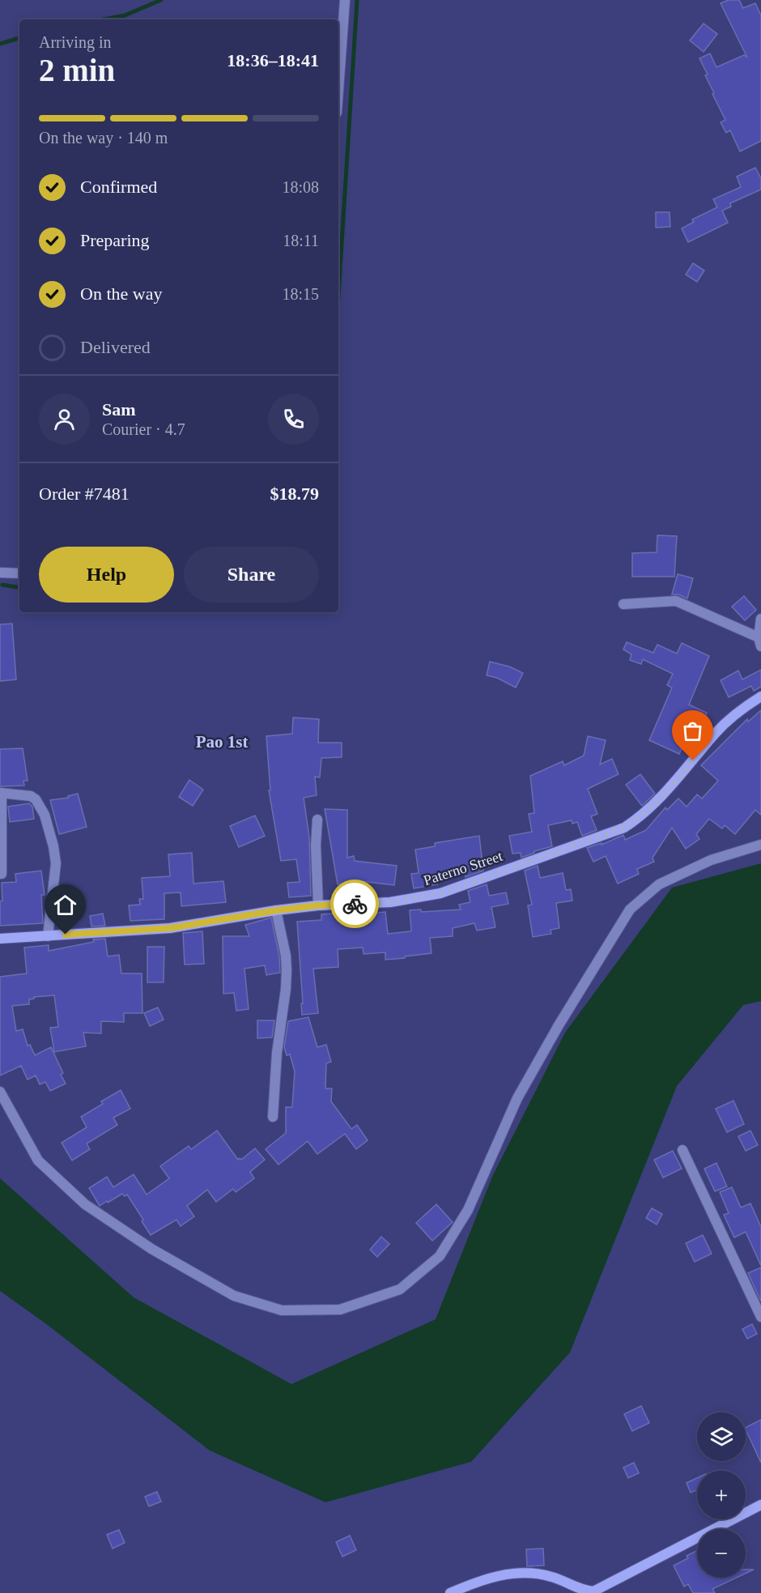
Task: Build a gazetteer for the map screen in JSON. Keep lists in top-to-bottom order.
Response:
{
  "streets": {
    "street": ["Paterno Street"]
  },
  "districts": ["Pao 1st"],
  "page": {
    "heading": ["2 min", "Arriving in", "18:36–18:41"],
    "panel": [
      "Sam",
      "Courier · 4.7",
      "Order #7481",
      "$18.79"
    ],
    "bar": "On the way · 140 m",
    "list": [
      ["Confirmed", "18:08"],
      ["Preparing", "18:11"],
      ["On the way", "18:15"],
      "Delivered"
    ],
    "buttons": ["Help", "Share"],
    "map_buttons": ["+", "−"]
  }
}
